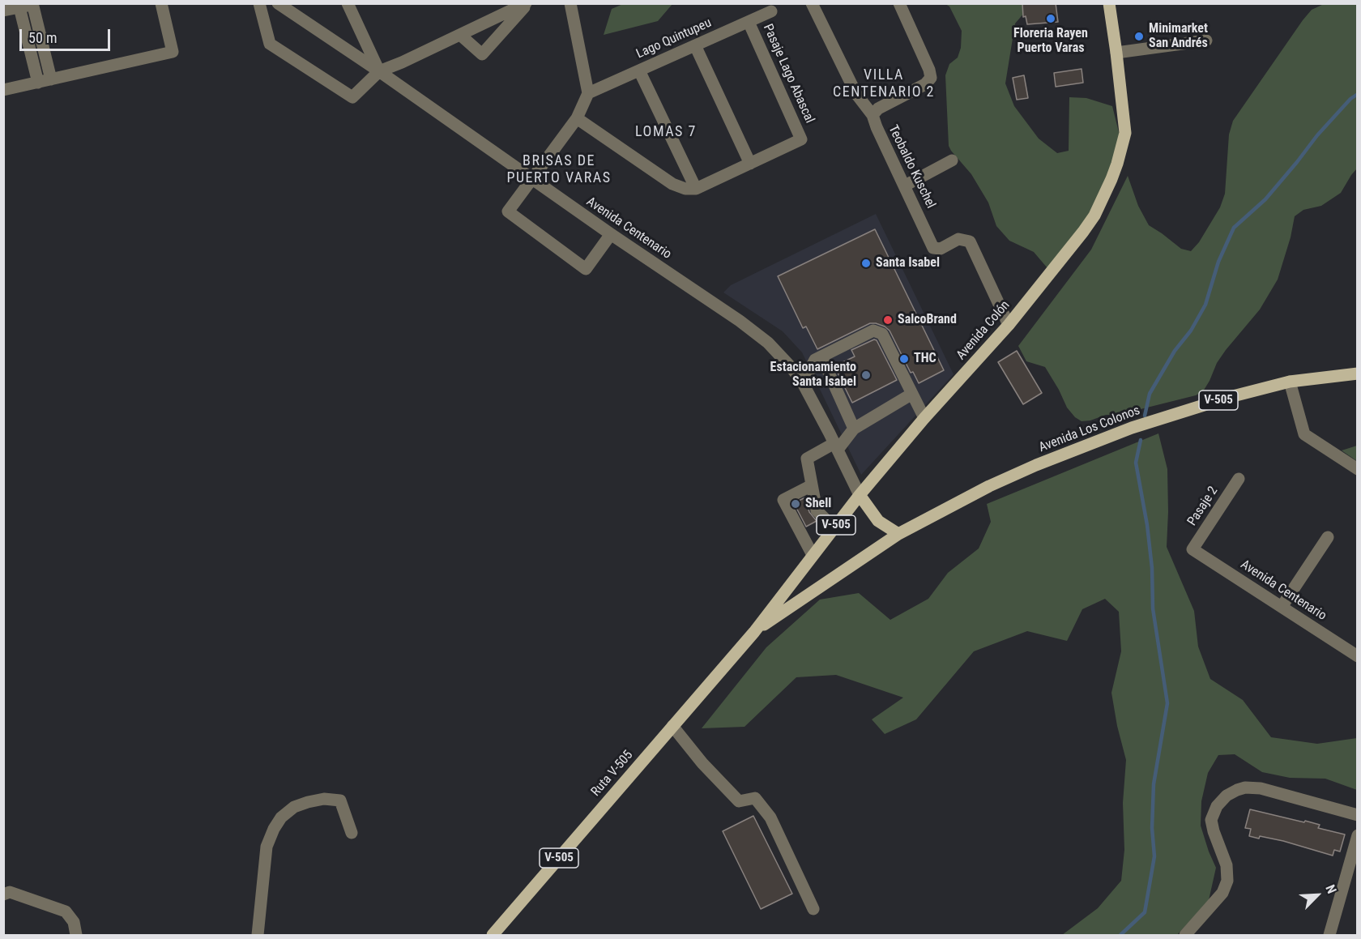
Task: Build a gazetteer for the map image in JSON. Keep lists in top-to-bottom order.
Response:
{
  "streets": {
    "main road": [
      "Avenida Colón",
      "V-505",
      "Avenida Los Colonos",
      "Ruta V-505"
    ],
    "street": [
      "Lago Quintupeu",
      "Pasaje Lago Abascal",
      "Teobaldo Kuschel",
      "Avenida Centenario",
      "Pasaje 2"
    ]
  },
  "crossings": [
    ["Lago Quintupeu", "Pasaje Lago Abascal"],
    ["Teobaldo Kuschel", "Avenida Colón"],
    ["Avenida Centenario", "Avenida Colón"],
    ["Avenida Centenario", "V-505"],
    ["Avenida Centenario", "Pasaje 2"],
    ["Avenida Colón", "V-505"],
    ["Avenida Colón", "Avenida Los Colonos"],
    ["Avenida Colón", "Ruta V-505"],
    ["V-505", "Avenida Los Colonos"],
    ["Avenida Los Colonos", "Ruta V-505"]
  ],
  "districts": ["VILLA CENTENARIO 2", "LOMAS 7", "BRISAS DE PUERTO VARAS"],
  "places": [
    "Floreria Rayen Puerto Varas",
    "Minimarket San Andrés",
    "Santa Isabel",
    "SalcoBrand",
    "THC",
    "Estacionamiento Santa Isabel",
    "Shell"
  ],
  "scale_bar": "50 m",
  "north": "top right"
}
